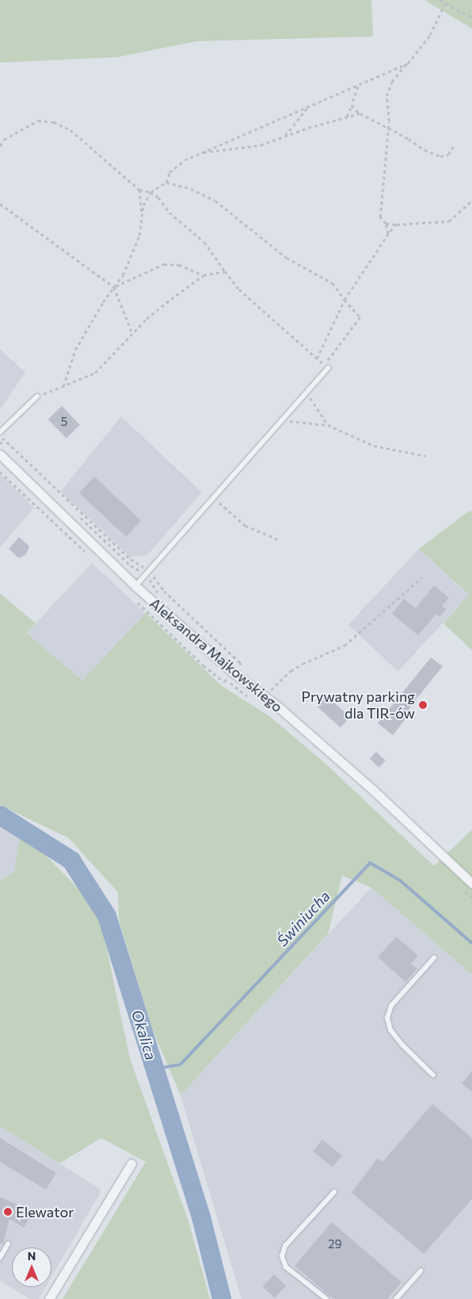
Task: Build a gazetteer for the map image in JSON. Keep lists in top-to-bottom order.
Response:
{
  "streets": {
    "street": ["Aleksandra Majkowskiego"]
  },
  "water": ["Świniucha", "Okalica"],
  "places": ["Prywatny parking dla TIR-ów", "Elewator"],
  "house_numbers": ["5", "29"],
  "north": "top"
}
